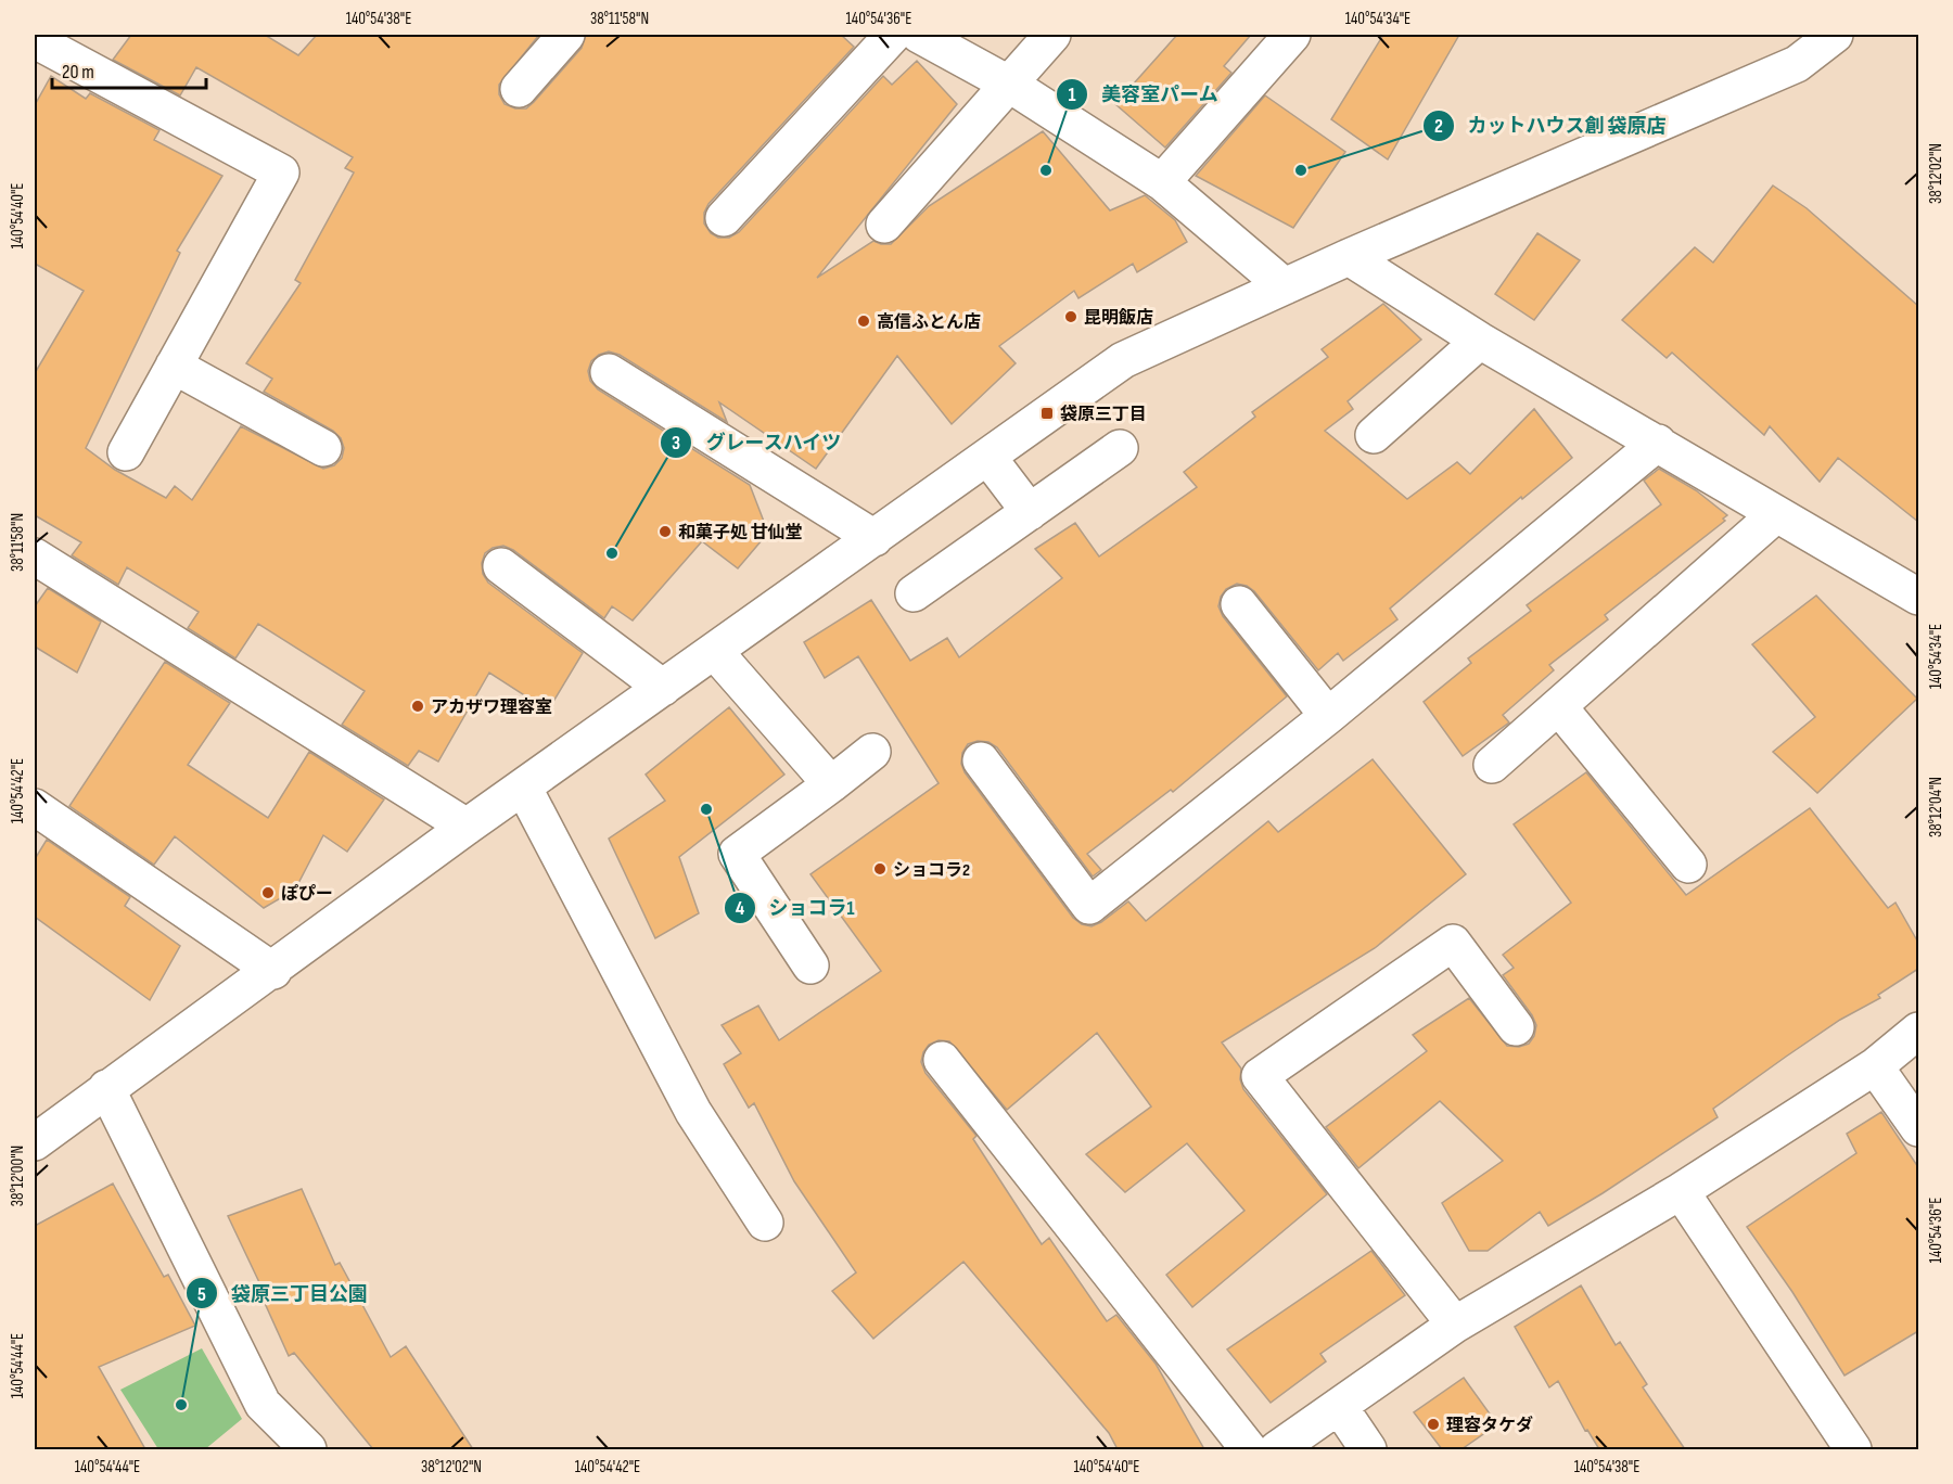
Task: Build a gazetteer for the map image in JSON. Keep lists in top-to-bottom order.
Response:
{
  "places": {
    "other": [
      "美容室パーム",
      "カットハウス創 袋原店",
      "昆明飯店",
      "高信ふとん店",
      "和菓子処 甘仙堂",
      "グレースハイツ",
      "アカザワ理容室",
      "ショコラ1",
      "ショコラ2",
      "ぽぴー",
      "袋原三丁目公園",
      "理容タケダ"
    ],
    "transit": ["袋原三丁目"]
  },
  "scale_bar": "20 m",
  "coordinates": [
    "140°54'38\"E",
    "38°11'58\"N",
    "140°54'36\"E",
    "140°54'34\"E",
    "38°12'02\"N",
    "140°54'40\"E",
    "140°54'42\"E",
    "38°12'04\"N",
    "38°12'00\"N",
    "140°54'44\"E"
  ]
}
